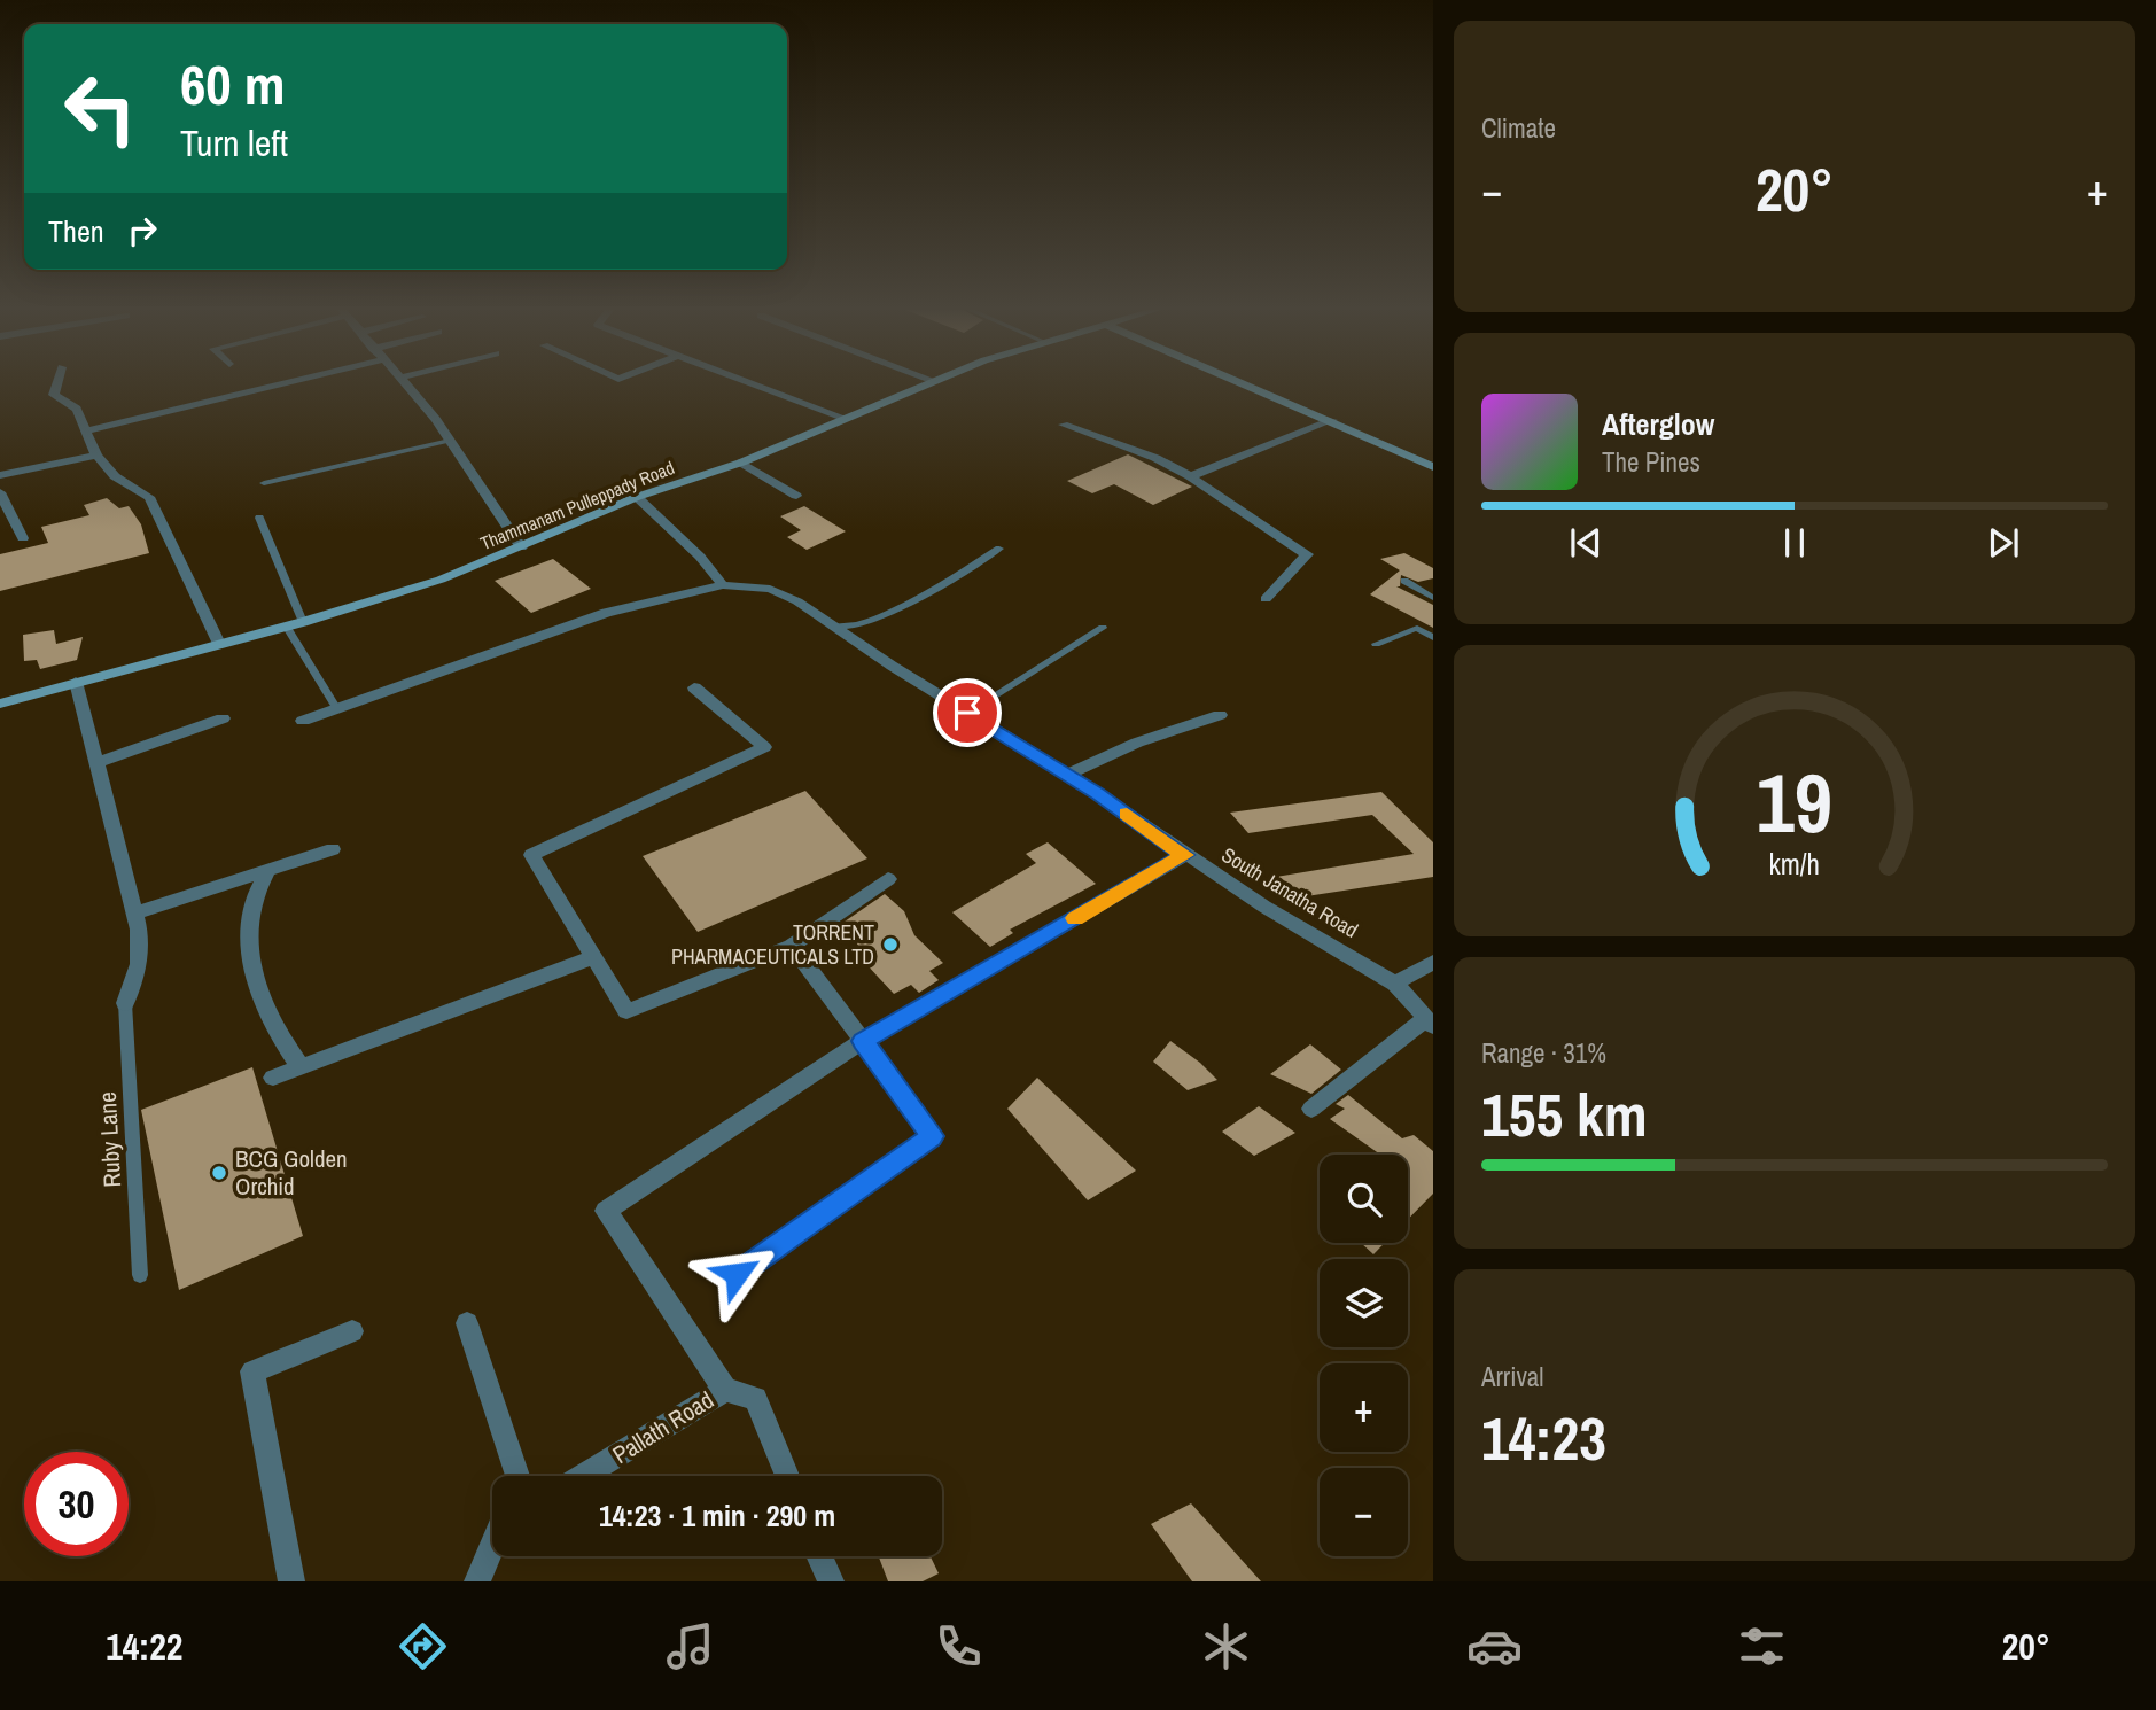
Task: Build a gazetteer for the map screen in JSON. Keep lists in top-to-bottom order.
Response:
{
  "streets": {
    "main road": ["Thammanam Pulleppady Road"],
    "street": ["South Janatha Road", "Pallath Road"],
    "lane": ["Ruby Lane"]
  },
  "places": ["TORRENT PHARMACEUTICALS LTD", "BCG Golden Orchid"],
  "page": {
    "tile": [
      "Climate",
      ["Range · 31%", "155 km"],
      ["Arrival", "14:23"]
    ],
    "turn": ["60 m", "Turn left"],
    "heat": ["−", "20°", "+"],
    "then": "Then",
    "song": ["Afterglow", "The Pines"],
    "map_buttons": ["+", "−"],
    "limit": "30",
    "trip": "14:23 · 1 min · 290 m",
    "tabs": ["14:22", "20°"],
    "gauge": ["19", "km/h"]
  }
}
